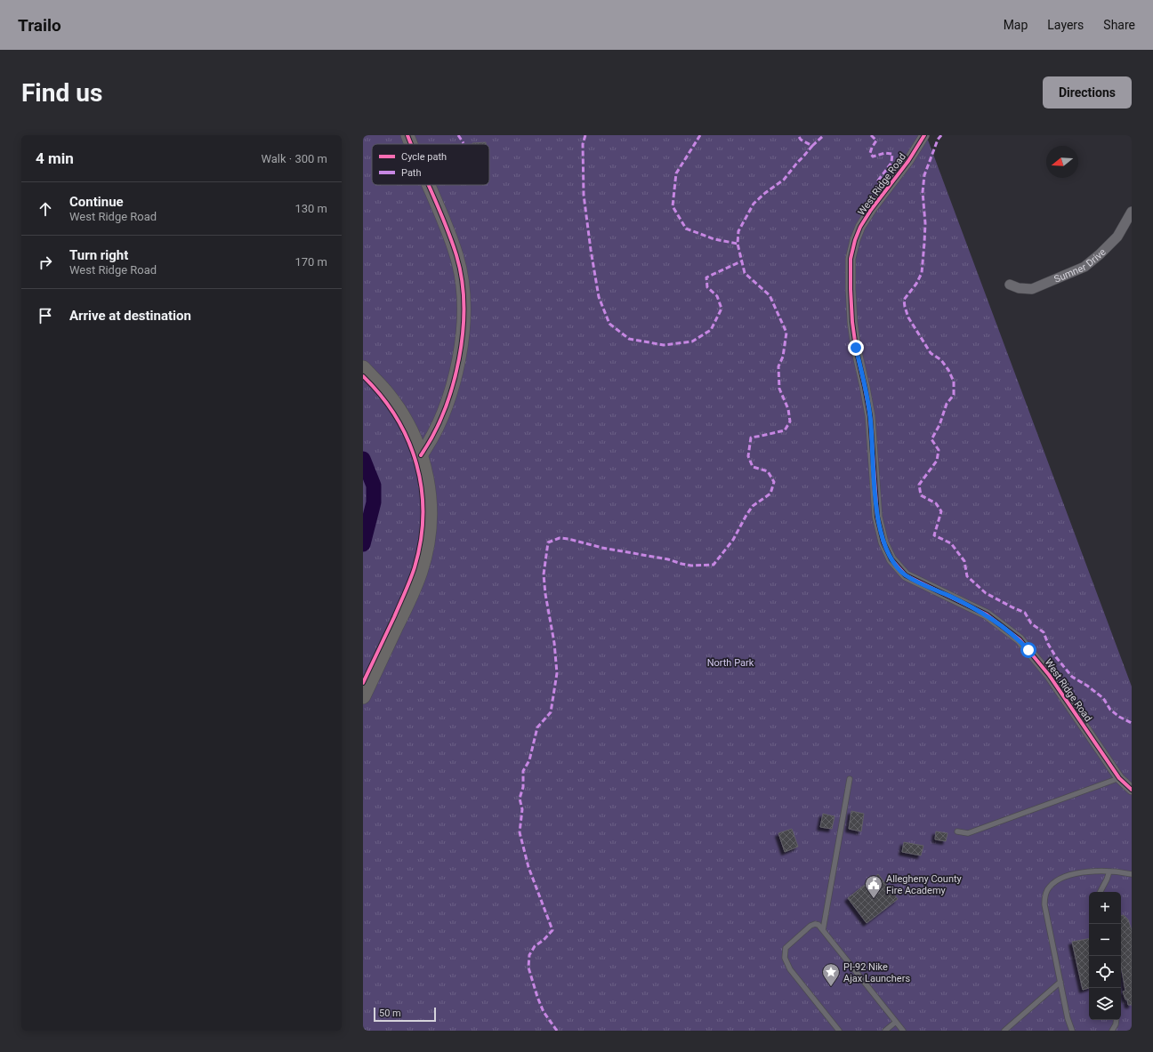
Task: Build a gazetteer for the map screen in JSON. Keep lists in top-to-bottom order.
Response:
{
  "streets": {
    "street": ["West Ridge Road", "Sumner Drive"]
  },
  "parks": ["North Park"],
  "places": {
    "public building": ["Allegheny County Fire Academy"],
    "place": ["PI-92 Nike Ajax Launchers"]
  },
  "legend": ["Cycle path", "Path"],
  "scale_bar": "50 m",
  "north": "left",
  "page": {
    "header": "Trailo",
    "nav": ["Map", "Layers", "Share"],
    "buttons": "Directions",
    "title": "Find us",
    "heading": ["4 min", "Walk · 300 m"],
    "list": [
      ["Continue", "West Ridge Road", "130 m"],
      ["Turn right", "West Ridge Road", "170 m"],
      "Arrive at destination"
    ],
    "map_buttons": ["+", "−"],
    "scale": "50 m"
  }
}
